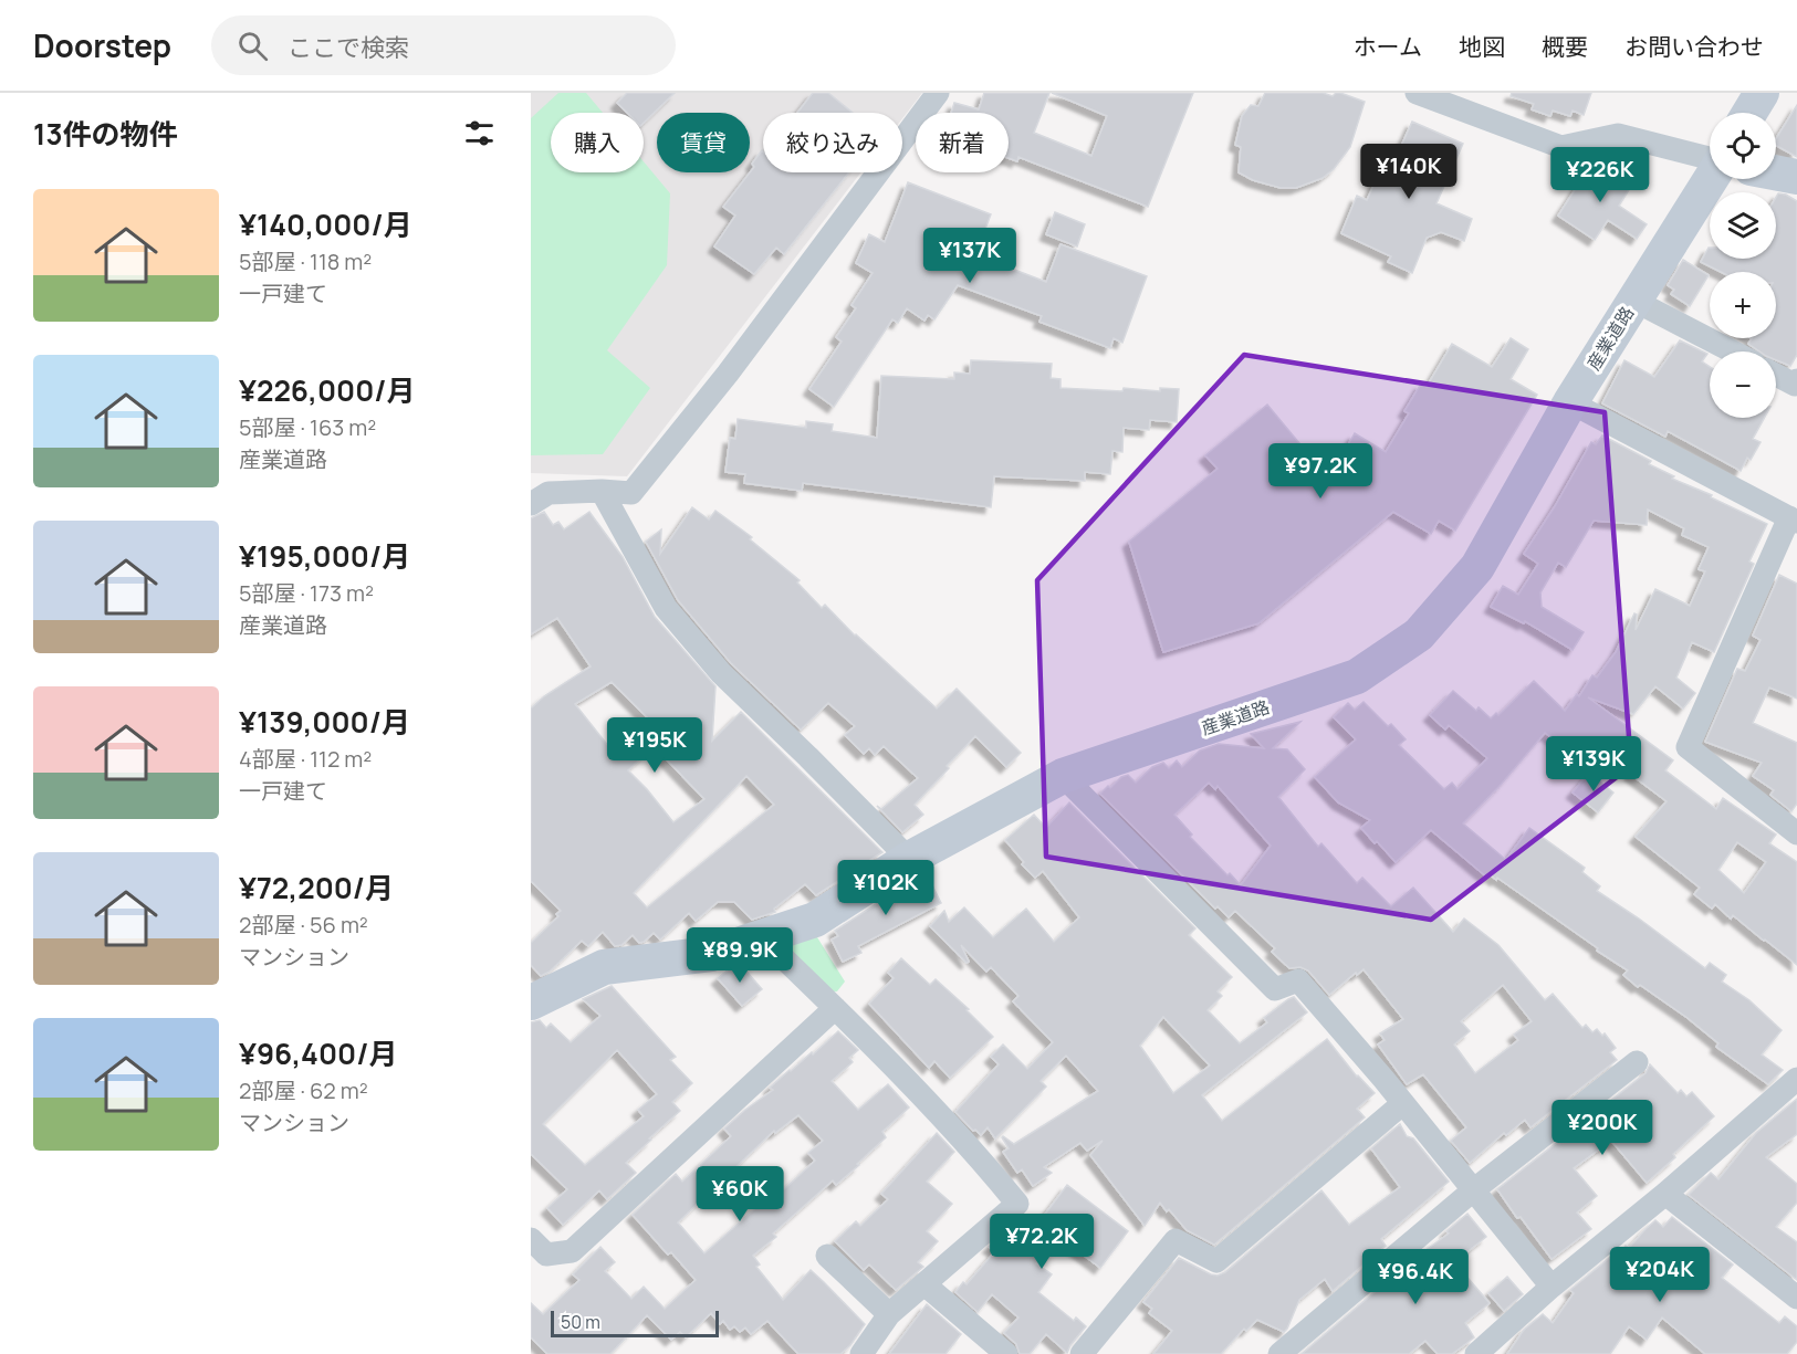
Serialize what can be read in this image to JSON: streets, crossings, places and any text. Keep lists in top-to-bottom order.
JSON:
{
  "streets": {
    "street": ["産業道路"]
  },
  "scale_bar": "50 m",
  "page": {
    "header": "Doorstep",
    "search": "ここで検索",
    "nav": [
      "ホーム",
      "地図",
      "概要",
      "お問い合わせ"
    ],
    "heading": "13件の物件",
    "map_buttons": ["+", "−"],
    "chip": [
      "購入",
      "賃貸",
      "絞り込み",
      "新着"
    ],
    "price": [
      "¥140K",
      "¥226K",
      "¥137K",
      "¥97.2K",
      "¥195K",
      "¥139K",
      "¥102K",
      "¥89.9K",
      "¥200K",
      "¥60K",
      "¥72.2K",
      "¥204K",
      "¥96.4K"
    ],
    "list": [
      {
        "name": "¥140,000/月",
        "note": "5部屋 · 118 m² · 一戸建て"
      },
      {
        "name": "¥226,000/月",
        "note": "5部屋 · 163 m² · 産業道路"
      },
      {
        "name": "¥195,000/月",
        "note": "5部屋 · 173 m² · 産業道路"
      },
      {
        "name": "¥139,000/月",
        "note": "4部屋 · 112 m² · 一戸建て"
      },
      {
        "name": "¥72,200/月",
        "note": "2部屋 · 56 m² · マンション"
      },
      {
        "name": "¥96,400/月",
        "note": "2部屋 · 62 m² · マンション"
      }
    ],
    "scale": "50 m"
  }
}
